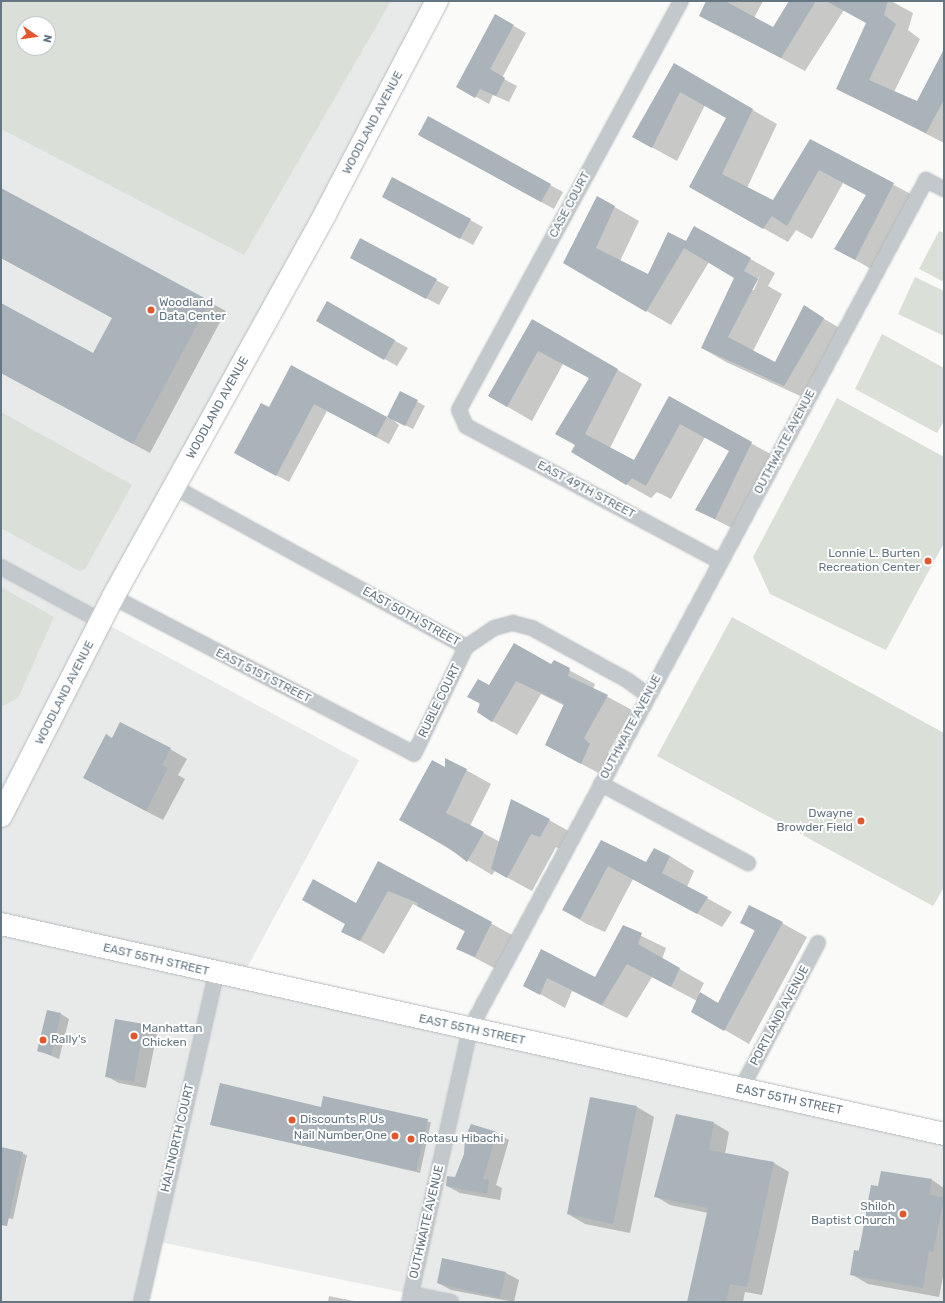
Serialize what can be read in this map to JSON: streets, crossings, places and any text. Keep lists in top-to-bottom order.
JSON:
{
  "streets": {
    "main road": ["WOODLAND AVENUE", "EAST 55TH STREET"],
    "street": [
      "CASE COURT",
      "OUTHWAITE AVENUE",
      "EAST 49TH STREET",
      "EAST 50TH STREET",
      "EAST 51ST STREET",
      "RUBLE COURT",
      "PORTLAND AVENUE",
      "HALTNORTH COURT"
    ]
  },
  "crossings": [
    ["WOODLAND AVENUE", "EAST 50TH STREET"],
    ["WOODLAND AVENUE", "EAST 51ST STREET"],
    ["CASE COURT", "EAST 49TH STREET"],
    ["OUTHWAITE AVENUE", "EAST 49TH STREET"],
    ["OUTHWAITE AVENUE", "EAST 50TH STREET"],
    ["OUTHWAITE AVENUE", "EAST 55TH STREET"],
    ["EAST 50TH STREET", "RUBLE COURT"],
    ["EAST 51ST STREET", "RUBLE COURT"],
    ["EAST 55TH STREET", "PORTLAND AVENUE"],
    ["EAST 55TH STREET", "HALTNORTH COURT"]
  ],
  "places": [
    "Woodland Data Center",
    "Lonnie L. Burten Recreation Center",
    "Dwayne Browder Field",
    "Manhattan Chicken",
    "Rally's",
    "Discounts R Us",
    "Nail Number One",
    "Rotasu Hibachi",
    "Shiloh Baptist Church"
  ],
  "north": "right"
}
